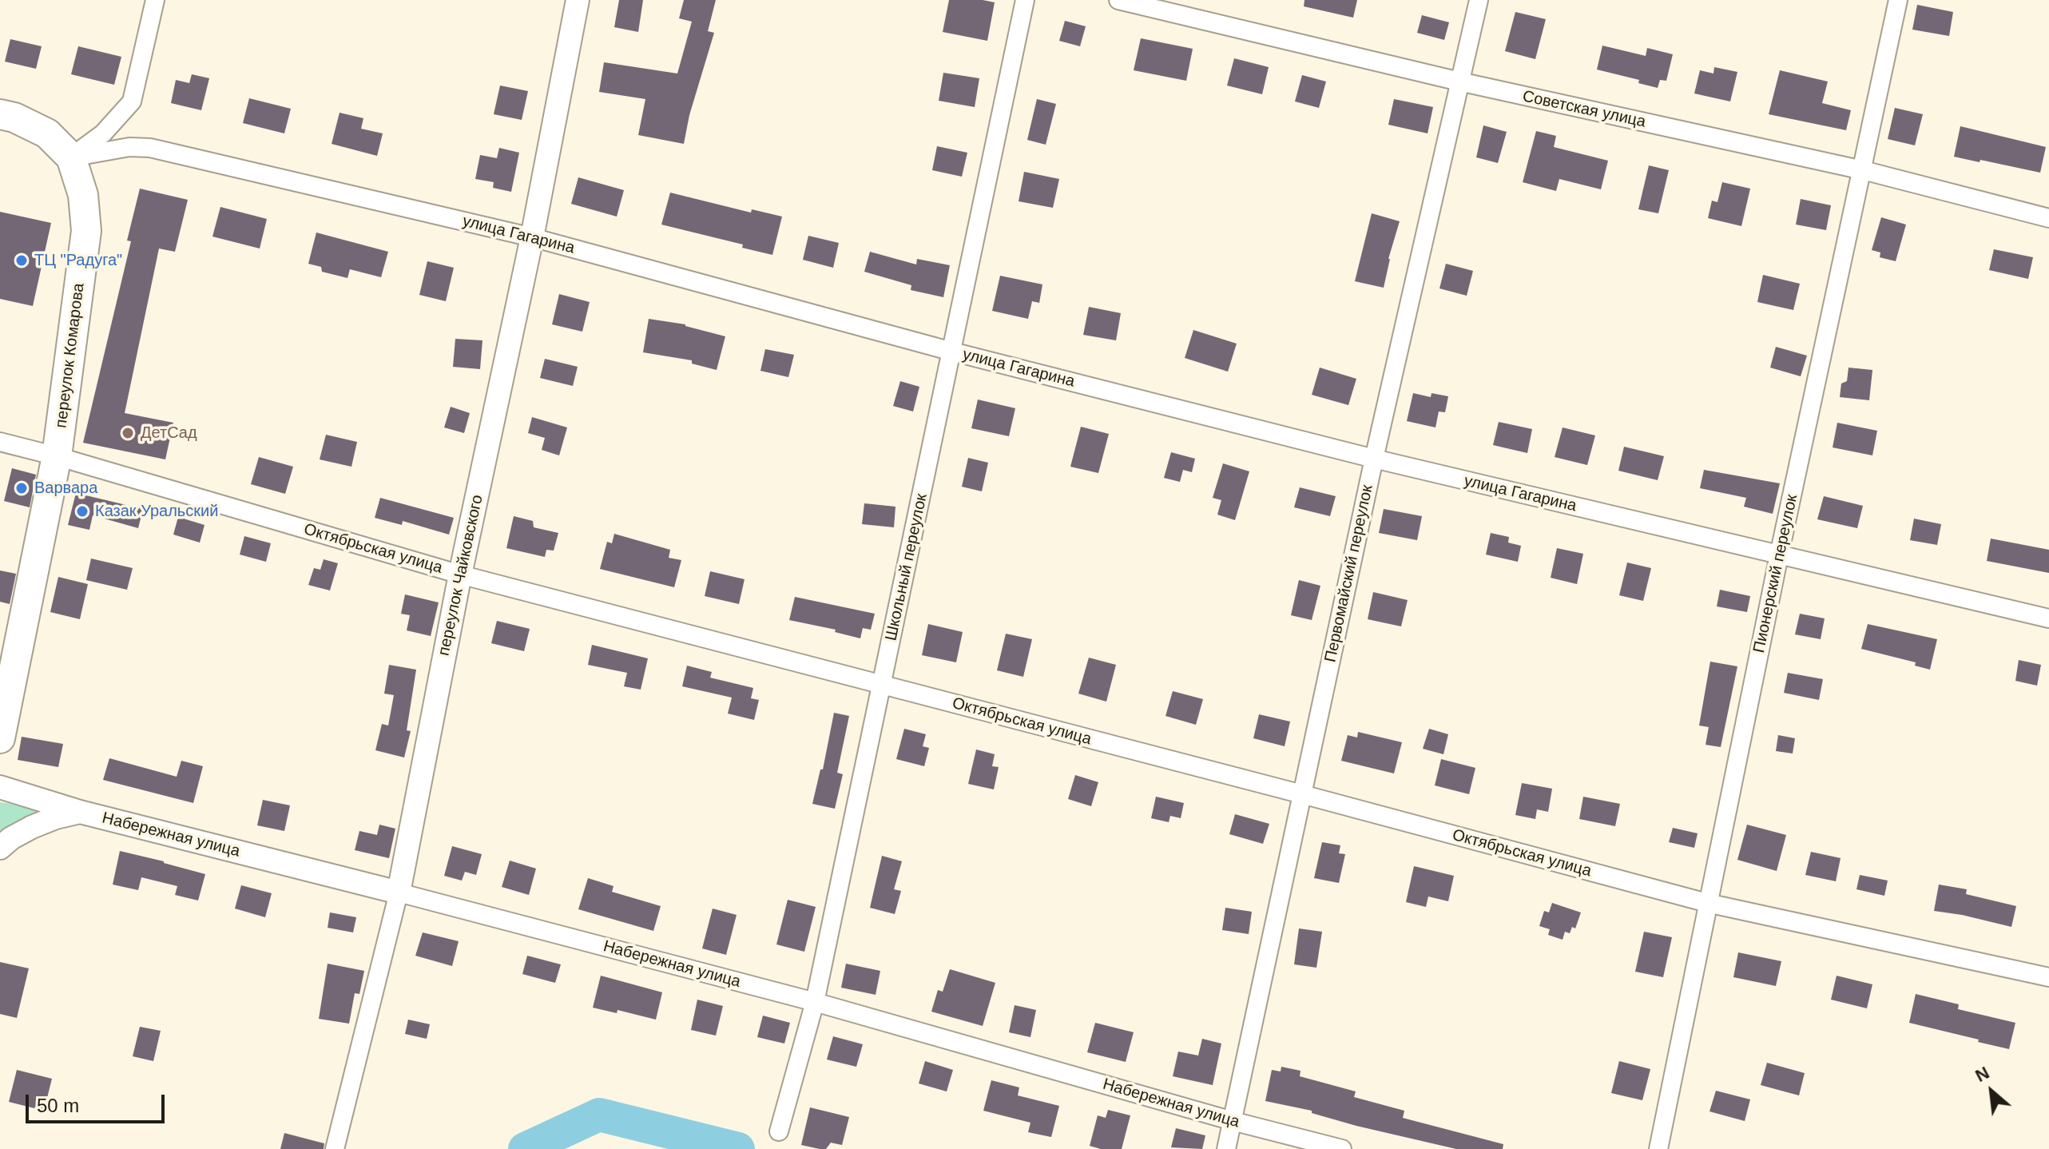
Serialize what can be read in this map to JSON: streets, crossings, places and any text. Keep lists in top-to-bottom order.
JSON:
{
  "streets": {
    "main road": ["переулок Комарова"],
    "street": [
      "Советская улица",
      "улица Гагарина",
      "Октябрьская улица",
      "Школьный переулок",
      "Первомайский переулок",
      "Пионерский переулок",
      "переулок Чайковского",
      "Набережная улица"
    ]
  },
  "crossings": [
    ["Советская улица", "Первомайский переулок"],
    ["Советская улица", "Пионерский переулок"],
    ["улица Гагарина", "переулок Комарова"],
    ["улица Гагарина", "Школьный переулок"],
    ["улица Гагарина", "Первомайский переулок"],
    ["улица Гагарина", "Пионерский переулок"],
    ["улица Гагарина", "переулок Чайковского"],
    ["переулок Комарова", "Октябрьская улица"],
    ["Октябрьская улица", "Школьный переулок"],
    ["Октябрьская улица", "Первомайский переулок"],
    ["Октябрьская улица", "Пионерский переулок"],
    ["Октябрьская улица", "переулок Чайковского"],
    ["Школьный переулок", "Набережная улица"],
    ["Первомайский переулок", "Набережная улица"],
    ["переулок Чайковского", "Набережная улица"]
  ],
  "places": [
    "ТЦ \"Радуга\"",
    "ДетСад",
    "Варвара",
    "Казак Уральский"
  ],
  "scale_bar": "50 m",
  "north": "top left"
}
